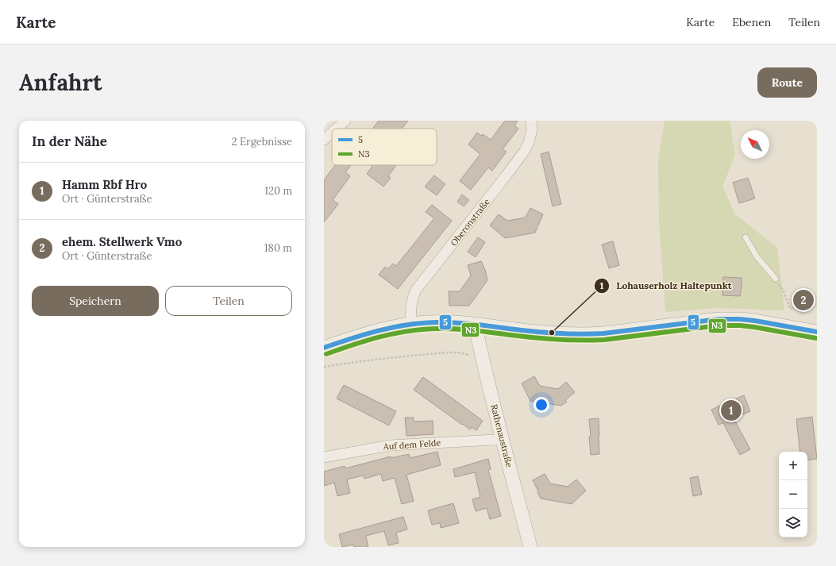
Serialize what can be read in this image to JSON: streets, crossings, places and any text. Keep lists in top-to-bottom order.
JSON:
{
  "streets": {
    "street": ["Oberonstraße", "Rathenaustraße", "Auf dem Felde"]
  },
  "crossings": [
    ["Rathenaustraße", "Auf dem Felde"]
  ],
  "places": ["Lohauserholz Haltepunkt"],
  "lines": ["transit line 5", "transit line N3"],
  "legend": ["5", "N3"],
  "north": "top left",
  "page": {
    "header": "Karte",
    "nav": ["Karte", "Ebenen", "Teilen"],
    "buttons": [
      "Route",
      ["Speichern", "Teilen"]
    ],
    "title": "Anfahrt",
    "heading": ["In der Nähe", "2 Ergebnisse"],
    "list": [
      {
        "mark": "1",
        "name": "Hamm Rbf Hro",
        "note": "Ort · Günterstraße",
        "value": "120 m"
      },
      {
        "mark": "2",
        "name": "ehem. Stellwerk Vmo",
        "note": "Ort · Günterstraße",
        "value": "180 m"
      }
    ],
    "pins": ["2", "1"],
    "map_buttons": ["+", "−"]
  }
}
